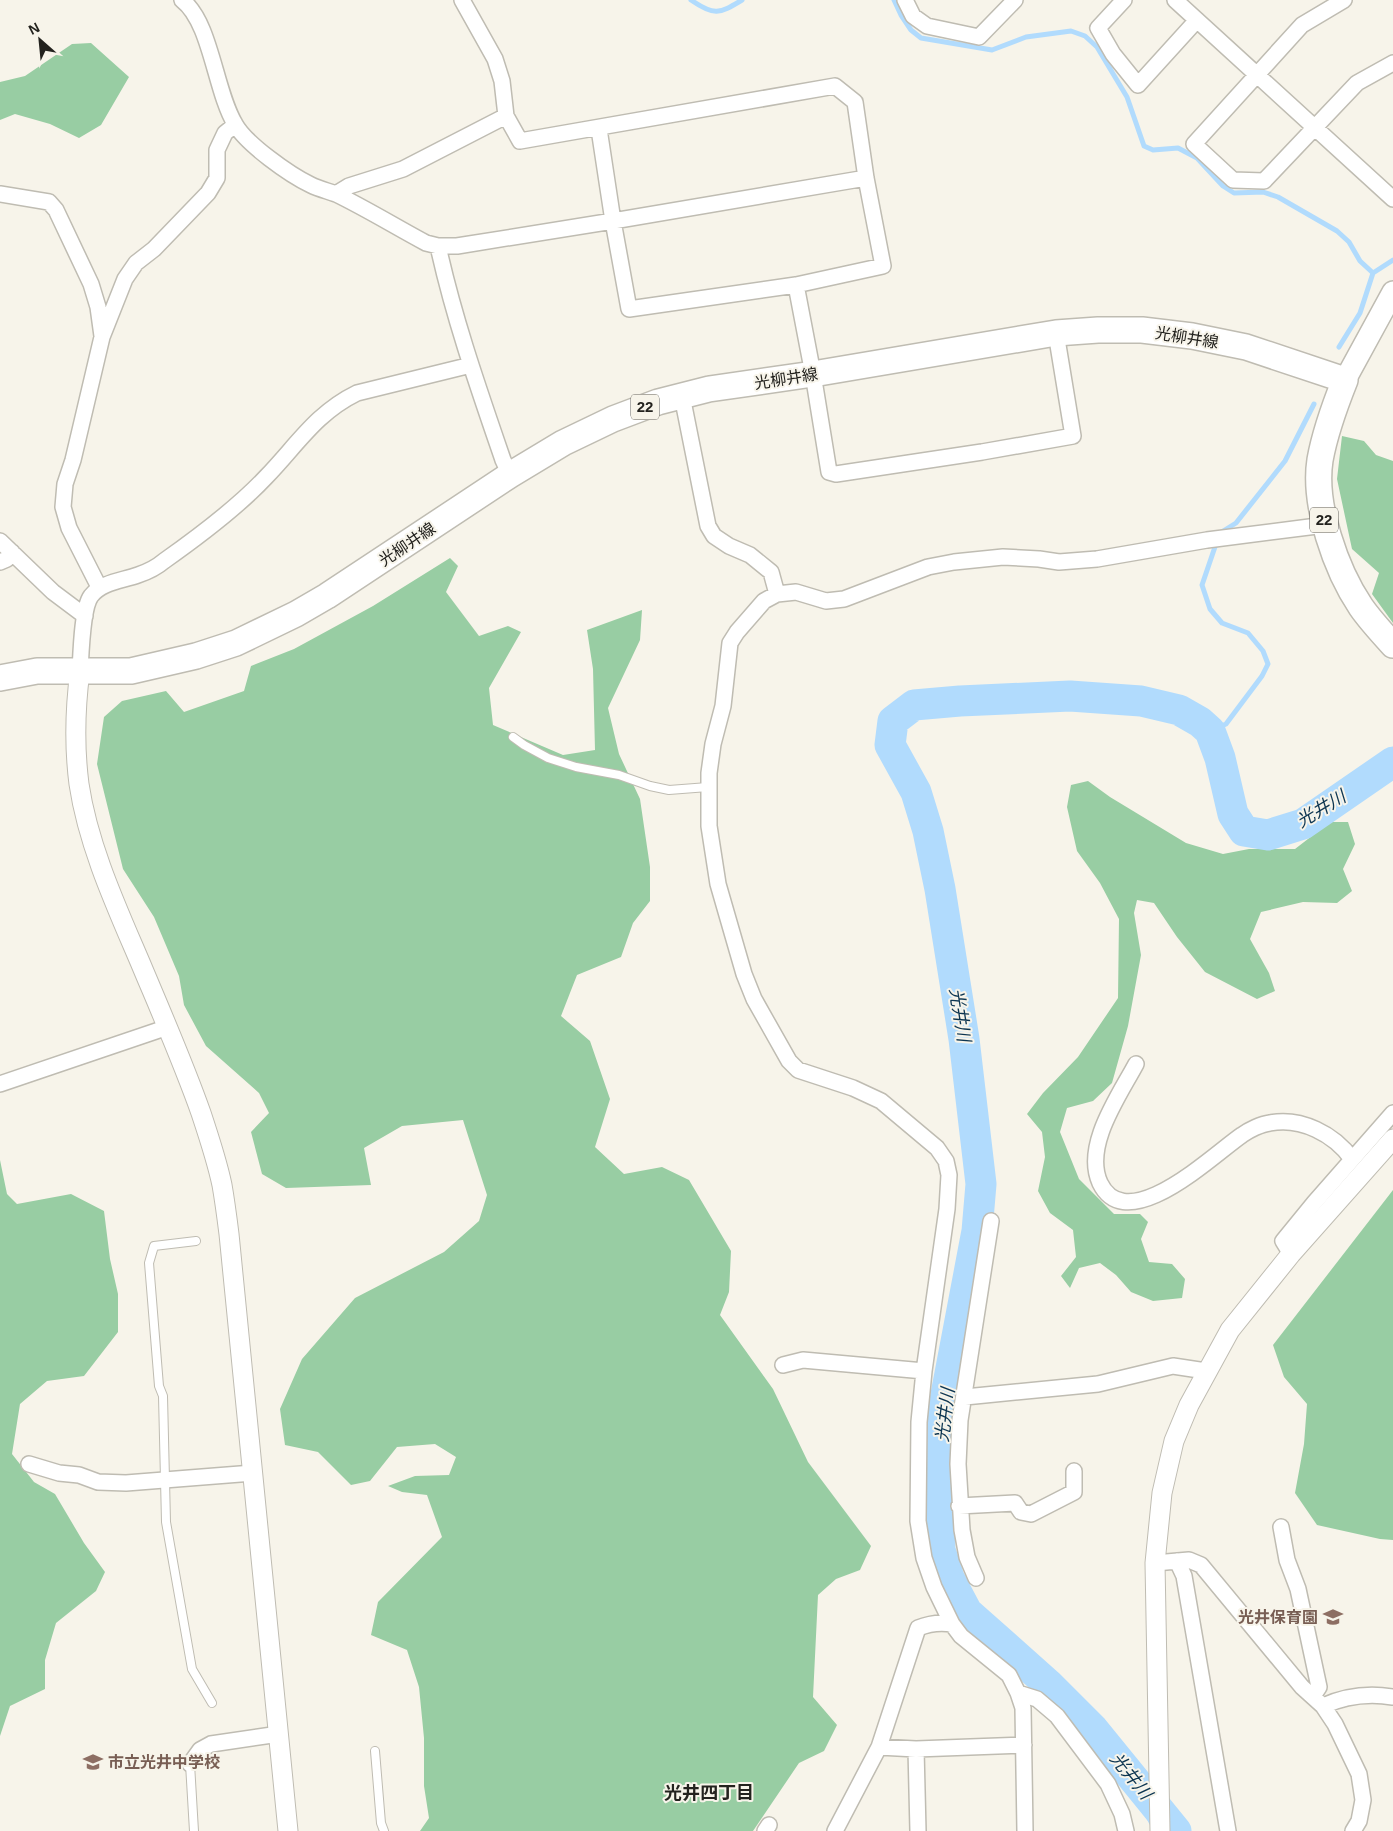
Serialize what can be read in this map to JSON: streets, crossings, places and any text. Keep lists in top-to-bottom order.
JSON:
{
  "streets": {
    "main road": ["光柳井線", "22"]
  },
  "crossings": [
    ["光柳井線", "22"]
  ],
  "districts": ["光井四丁目"],
  "water": ["光井川"],
  "places": {
    "school or university": ["光井保育園", "市立光井中学校"]
  },
  "north": "top left"
}
